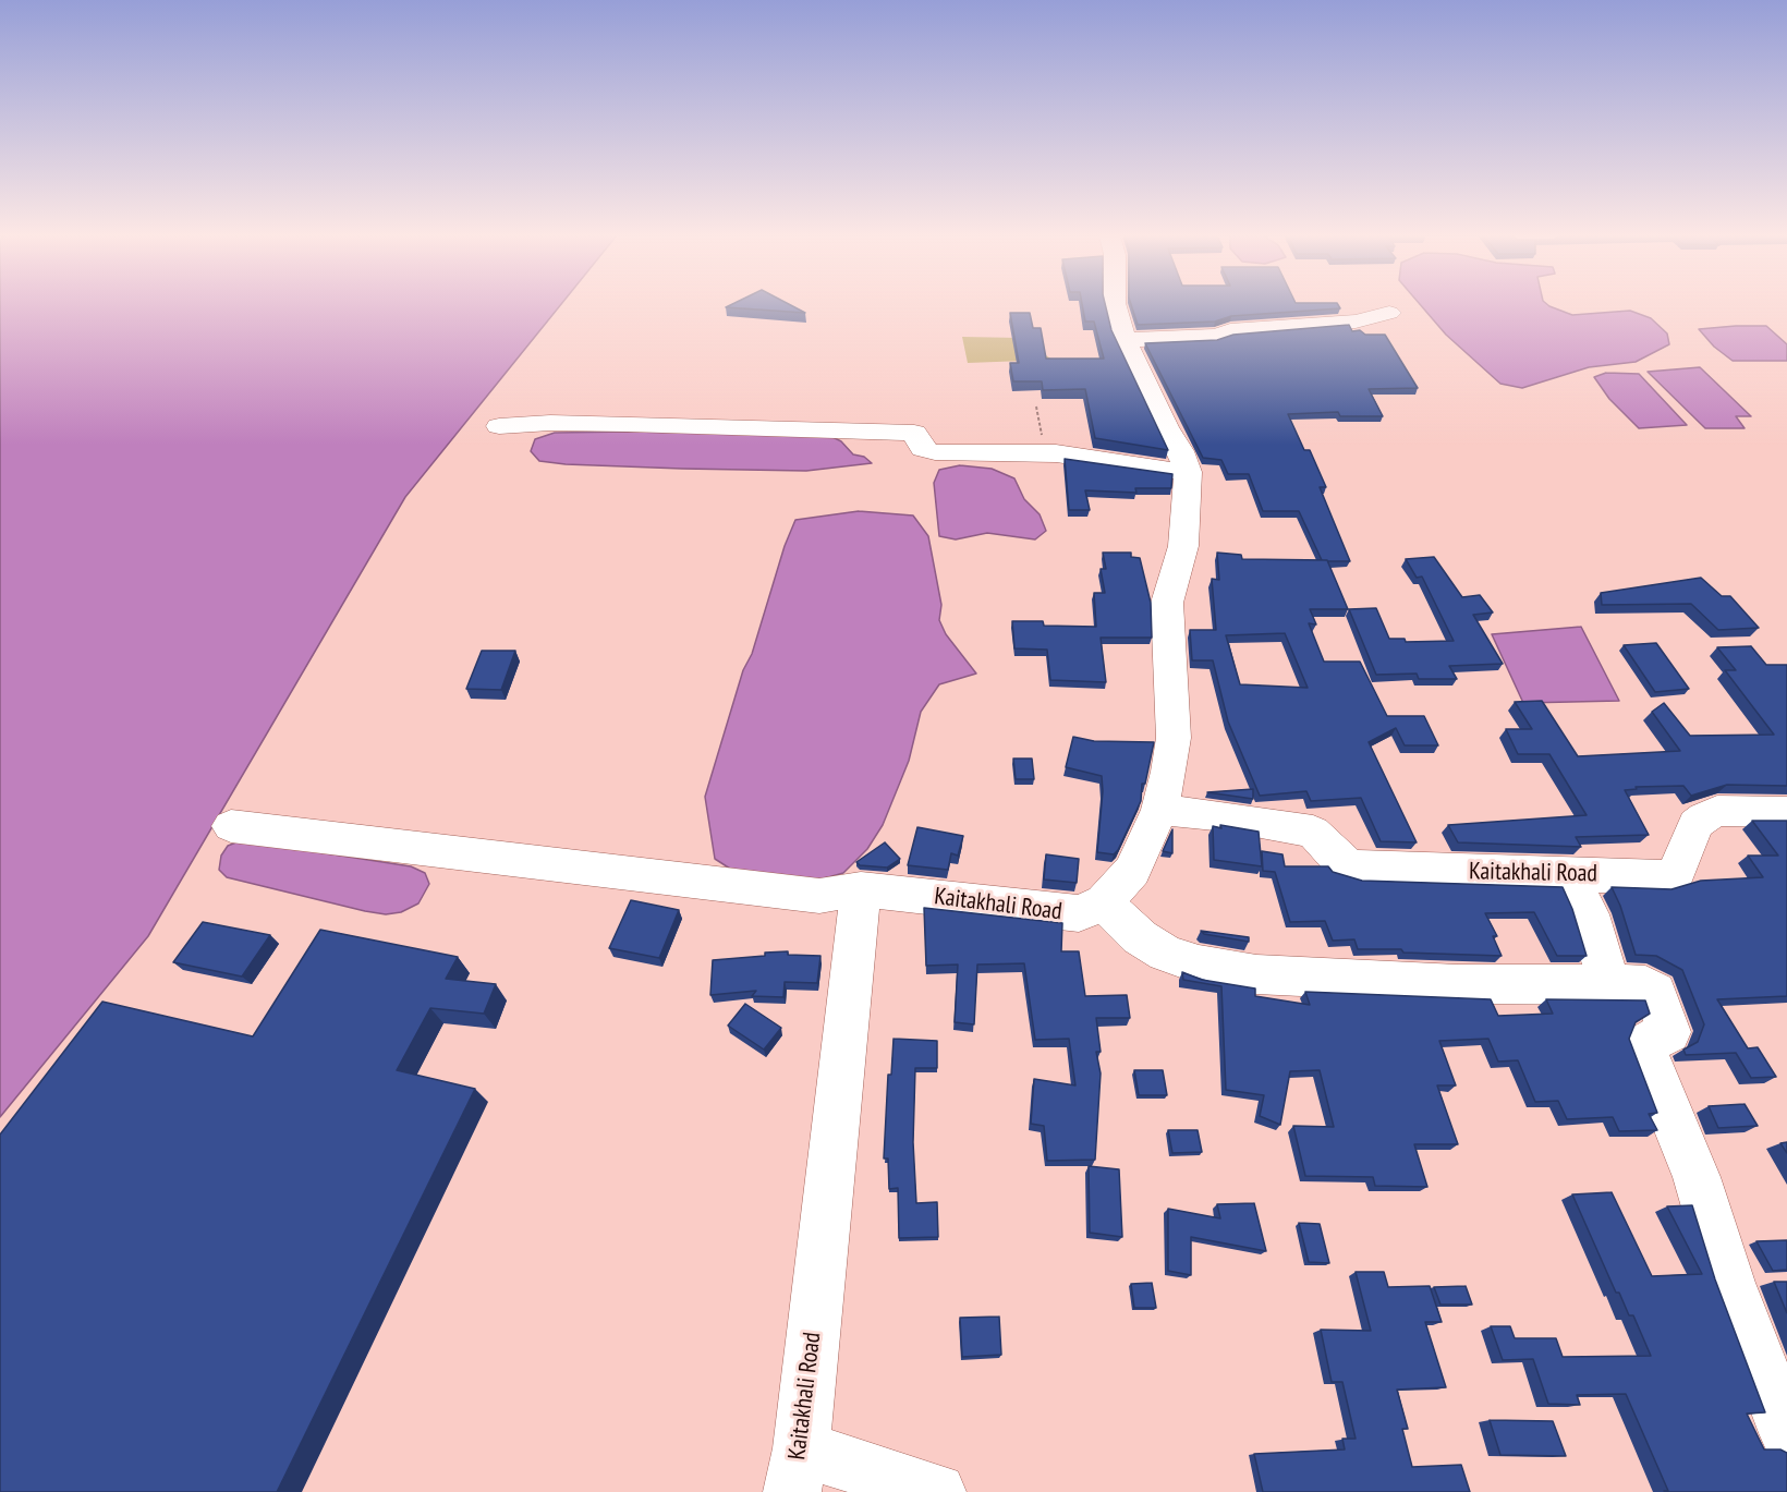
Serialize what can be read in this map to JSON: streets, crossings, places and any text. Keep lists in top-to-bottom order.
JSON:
{
  "streets": {
    "street": ["Kaitakhali Road"]
  }
}
